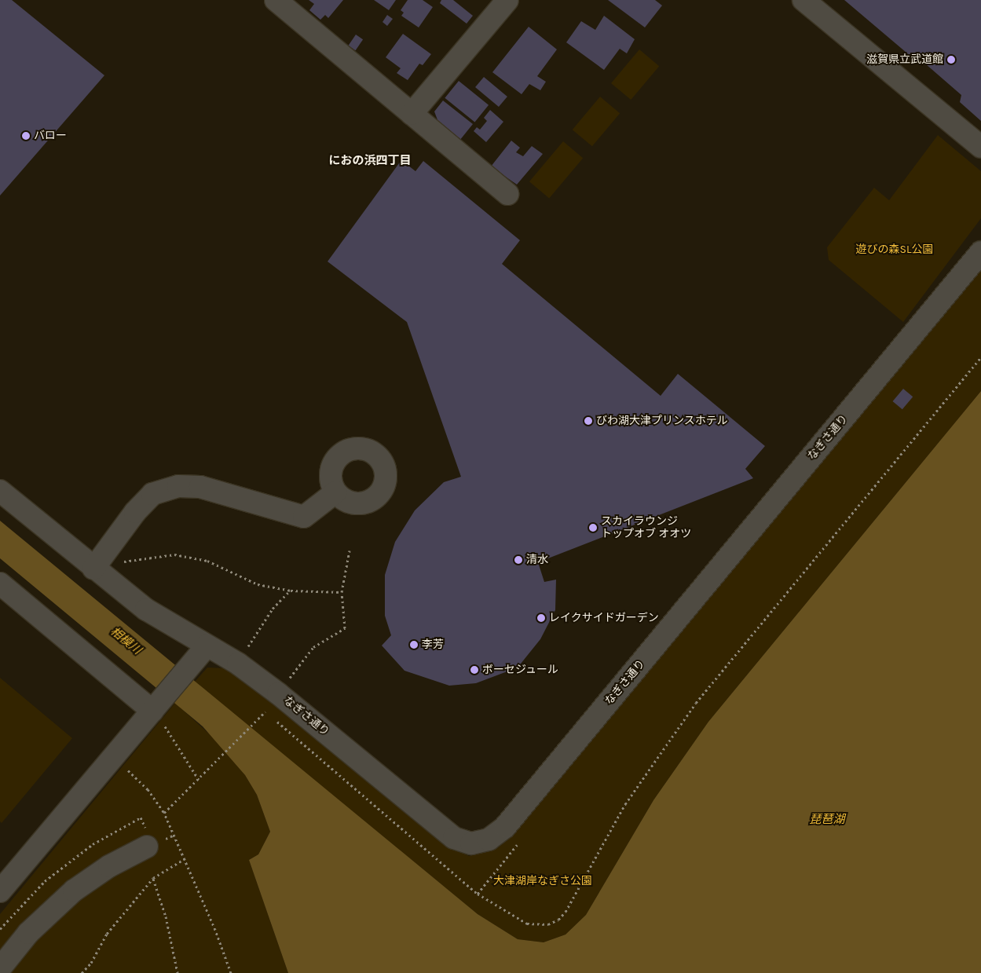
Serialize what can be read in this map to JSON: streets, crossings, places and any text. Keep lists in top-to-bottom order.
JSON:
{
  "streets": {
    "street": ["なぎさ通り"]
  },
  "districts": ["におの浜四丁目"],
  "water": ["相模川", "琵琶湖"],
  "parks": ["遊びの森SL公園", "大津湖岸なぎさ公園"],
  "places": [
    "滋賀県立武道館",
    "バロー",
    "びわ湖大津プリンスホテル",
    "スカイラウンジ トップオブ オオツ",
    "清水",
    "レイクサイドガーデン",
    "李芳",
    "ボーセジュール"
  ]
}
